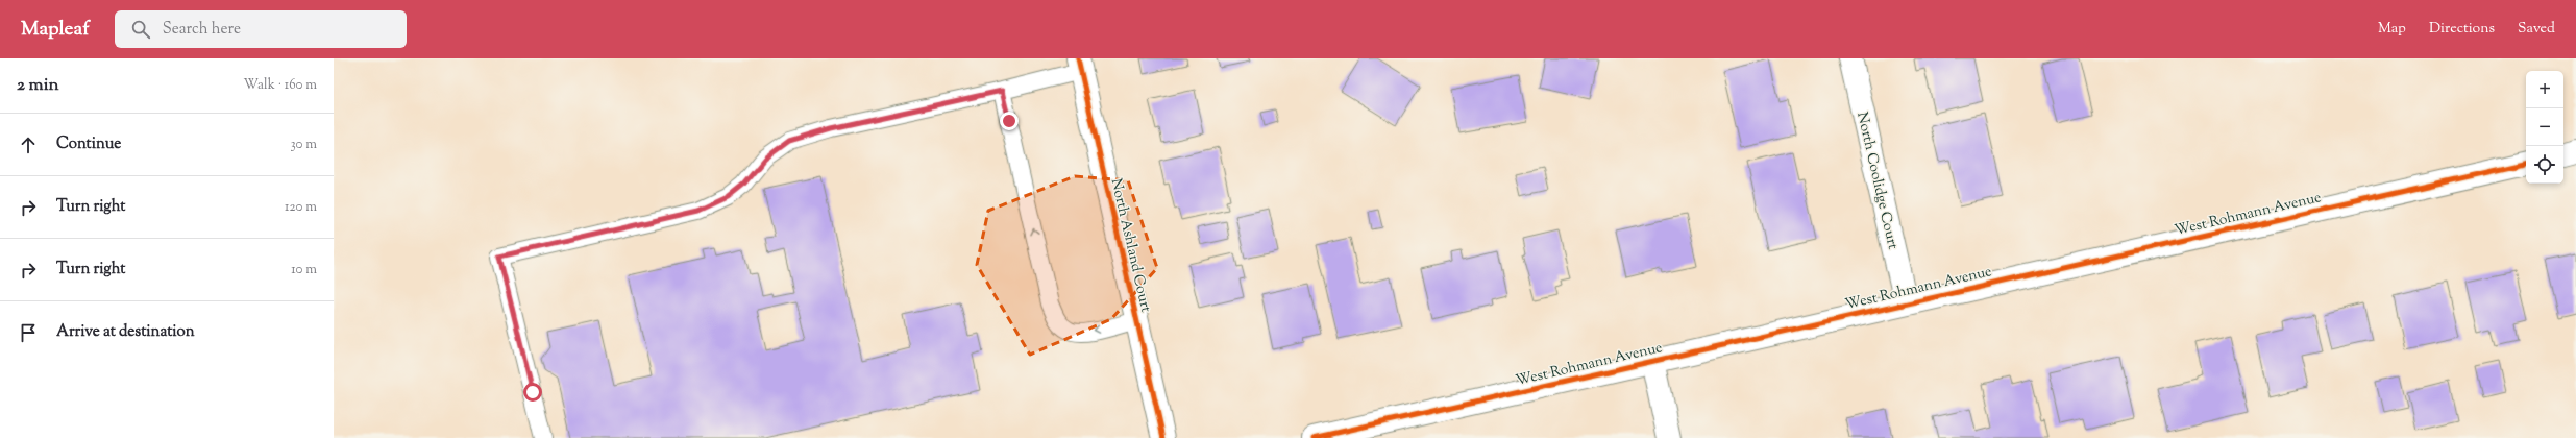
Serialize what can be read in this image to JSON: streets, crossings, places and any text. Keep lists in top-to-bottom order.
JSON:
{
  "streets": {
    "street": ["North Coolidge Court", "West Rohmann Avenue", "North Ashland Court"]
  },
  "crossings": [
    ["North Coolidge Court", "West Rohmann Avenue"]
  ],
  "page": {
    "header": "Mapleaf",
    "search": "Search here",
    "nav": ["Map", "Directions", "Saved"],
    "heading": ["2 min", "Walk · 160 m"],
    "map_buttons": ["+", "−"],
    "list": [
      ["Continue", "30 m"],
      ["Turn right", "120 m"],
      ["Turn right", "10 m"],
      "Arrive at destination"
    ]
  }
}
